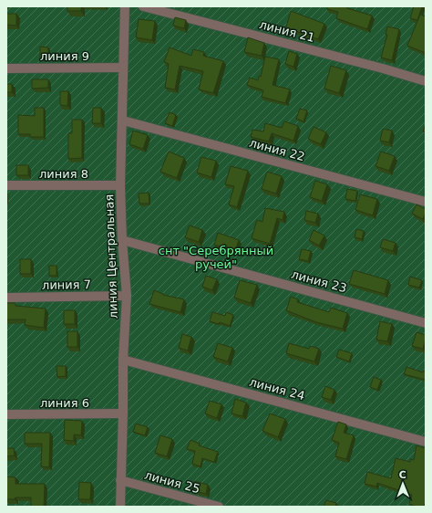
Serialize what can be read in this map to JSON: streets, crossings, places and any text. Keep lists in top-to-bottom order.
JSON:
{
  "streets": {
    "street": [
      "линия 21",
      "линия 9",
      "линия 22",
      "линия 8",
      "линия Центральная",
      "линия 23",
      "линия 7",
      "линия 24",
      "линия 6",
      "линия 25"
    ]
  },
  "crossings": [
    ["линия 9", "линия Центральная"],
    ["линия 22", "линия Центральная"],
    ["линия 8", "линия Центральная"],
    ["линия Центральная", "линия 23"],
    ["линия Центральная", "линия 7"],
    ["линия Центральная", "линия 24"],
    ["линия Центральная", "линия 6"],
    ["линия Центральная", "линия 25"]
  ],
  "parks": ["снт \"Серебрянный ручей\""],
  "north": "top"
}
